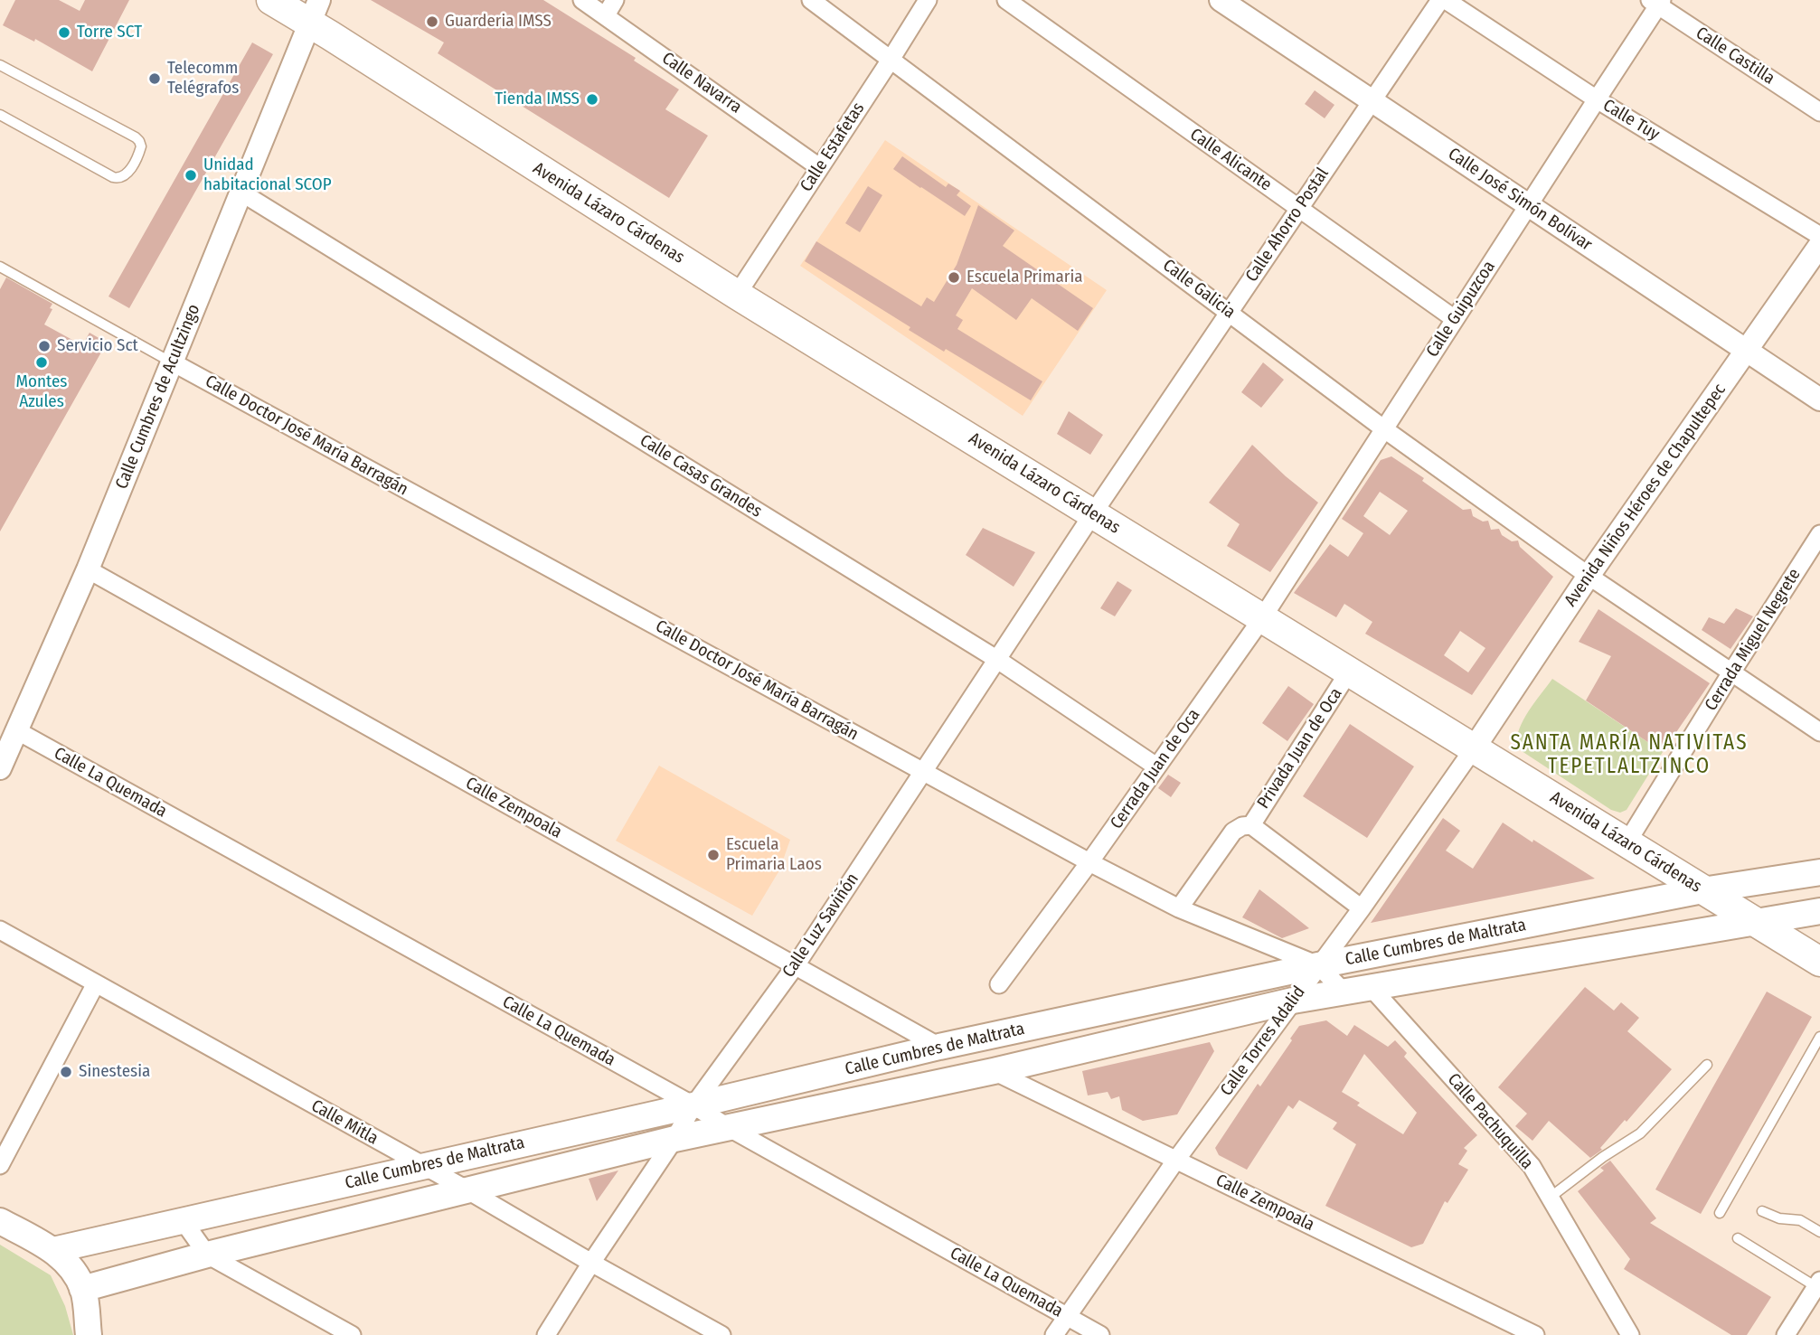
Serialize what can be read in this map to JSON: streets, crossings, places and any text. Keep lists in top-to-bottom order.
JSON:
{
  "streets": {
    "main road": ["Avenida Lázaro Cárdenas", "Calle Cumbres de Maltrata"],
    "street": [
      "Calle Castilla",
      "Calle Navarra",
      "Calle Tuy",
      "Calle Estafetas",
      "Calle Alicante",
      "Calle José Simón Bolívar",
      "Calle Ahorro Postal",
      "Calle Galicia",
      "Calle Guipuzcoa",
      "Calle Cumbres de Acultzingo",
      "Calle Doctor José María Barragán",
      "Calle Casas Grandes",
      "Avenida Niños Héroes de Chapultepec",
      "Cerrada Miguel Negrete",
      "Privada Juan de Oca",
      "Cerrada Juan de Oca",
      "Calle La Quemada",
      "Calle Zempoala",
      "Calle Luz Saviñón",
      "Calle Torres Adalid",
      "Calle Pachuquilla",
      "Calle Mitla"
    ]
  },
  "crossings": [
    ["Calle Castilla", "Calle Guipuzcoa"],
    ["Calle Navarra", "Calle Estafetas"],
    ["Calle Tuy", "Calle Guipuzcoa"],
    ["Calle Estafetas", "Avenida Lázaro Cárdenas"],
    ["Calle Estafetas", "Calle Galicia"],
    ["Calle Alicante", "Calle Ahorro Postal"],
    ["Calle Alicante", "Calle Guipuzcoa"],
    ["Calle José Simón Bolívar", "Calle Ahorro Postal"],
    ["Calle José Simón Bolívar", "Calle Guipuzcoa"],
    ["Calle José Simón Bolívar", "Avenida Niños Héroes de Chapultepec"],
    ["Avenida Lázaro Cárdenas", "Calle Ahorro Postal"],
    ["Avenida Lázaro Cárdenas", "Calle Guipuzcoa"],
    ["Avenida Lázaro Cárdenas", "Calle Cumbres de Acultzingo"],
    ["Avenida Lázaro Cárdenas", "Avenida Niños Héroes de Chapultepec"],
    ["Avenida Lázaro Cárdenas", "Cerrada Miguel Negrete"],
    ["Avenida Lázaro Cárdenas", "Privada Juan de Oca"],
    ["Avenida Lázaro Cárdenas", "Cerrada Juan de Oca"],
    ["Avenida Lázaro Cárdenas", "Calle Luz Saviñón"],
    ["Avenida Lázaro Cárdenas", "Calle Cumbres de Maltrata"],
    ["Avenida Lázaro Cárdenas", "Calle Torres Adalid"],
    ["Calle Ahorro Postal", "Calle Galicia"],
    ["Calle Ahorro Postal", "Calle Luz Saviñón"],
    ["Calle Galicia", "Calle Guipuzcoa"],
    ["Calle Galicia", "Avenida Niños Héroes de Chapultepec"],
    ["Calle Galicia", "Cerrada Miguel Negrete"],
    ["Calle Guipuzcoa", "Cerrada Juan de Oca"],
    ["Calle Cumbres de Acultzingo", "Calle Doctor José María Barragán"],
    ["Calle Cumbres de Acultzingo", "Calle Casas Grandes"],
    ["Calle Cumbres de Acultzingo", "Calle La Quemada"],
    ["Calle Cumbres de Acultzingo", "Calle Zempoala"],
    ["Calle Doctor José María Barragán", "Privada Juan de Oca"],
    ["Calle Doctor José María Barragán", "Cerrada Juan de Oca"],
    ["Calle Doctor José María Barragán", "Calle Luz Saviñón"],
    ["Calle Doctor José María Barragán", "Calle Cumbres de Maltrata"],
    ["Calle Doctor José María Barragán", "Calle Torres Adalid"],
    ["Calle Casas Grandes", "Cerrada Juan de Oca"],
    ["Calle Casas Grandes", "Calle Luz Saviñón"],
    ["Avenida Niños Héroes de Chapultepec", "Calle Torres Adalid"],
    ["Calle La Quemada", "Calle Luz Saviñón"],
    ["Calle La Quemada", "Calle Cumbres de Maltrata"],
    ["Calle La Quemada", "Calle Torres Adalid"],
    ["Calle Zempoala", "Calle Luz Saviñón"],
    ["Calle Zempoala", "Calle Cumbres de Maltrata"],
    ["Calle Zempoala", "Calle Torres Adalid"],
    ["Calle Luz Saviñón", "Calle Cumbres de Maltrata"],
    ["Calle Luz Saviñón", "Calle Mitla"],
    ["Calle Cumbres de Maltrata", "Calle Torres Adalid"],
    ["Calle Cumbres de Maltrata", "Calle Pachuquilla"],
    ["Calle Cumbres de Maltrata", "Calle Mitla"]
  ],
  "districts": ["SANTA MARÍA NATIVITAS TEPETLALTZINCO"],
  "places": [
    "Guarderia IMSS",
    "Torre SCT",
    "Telecomm Telégrafos",
    "Tienda IMSS",
    "Unidad habitacional SCOP",
    "Escuela Primaria",
    "Servicio Sct",
    "Montes Azules",
    "Escuela Primaria Laos",
    "Sinestesia"
  ]
}
